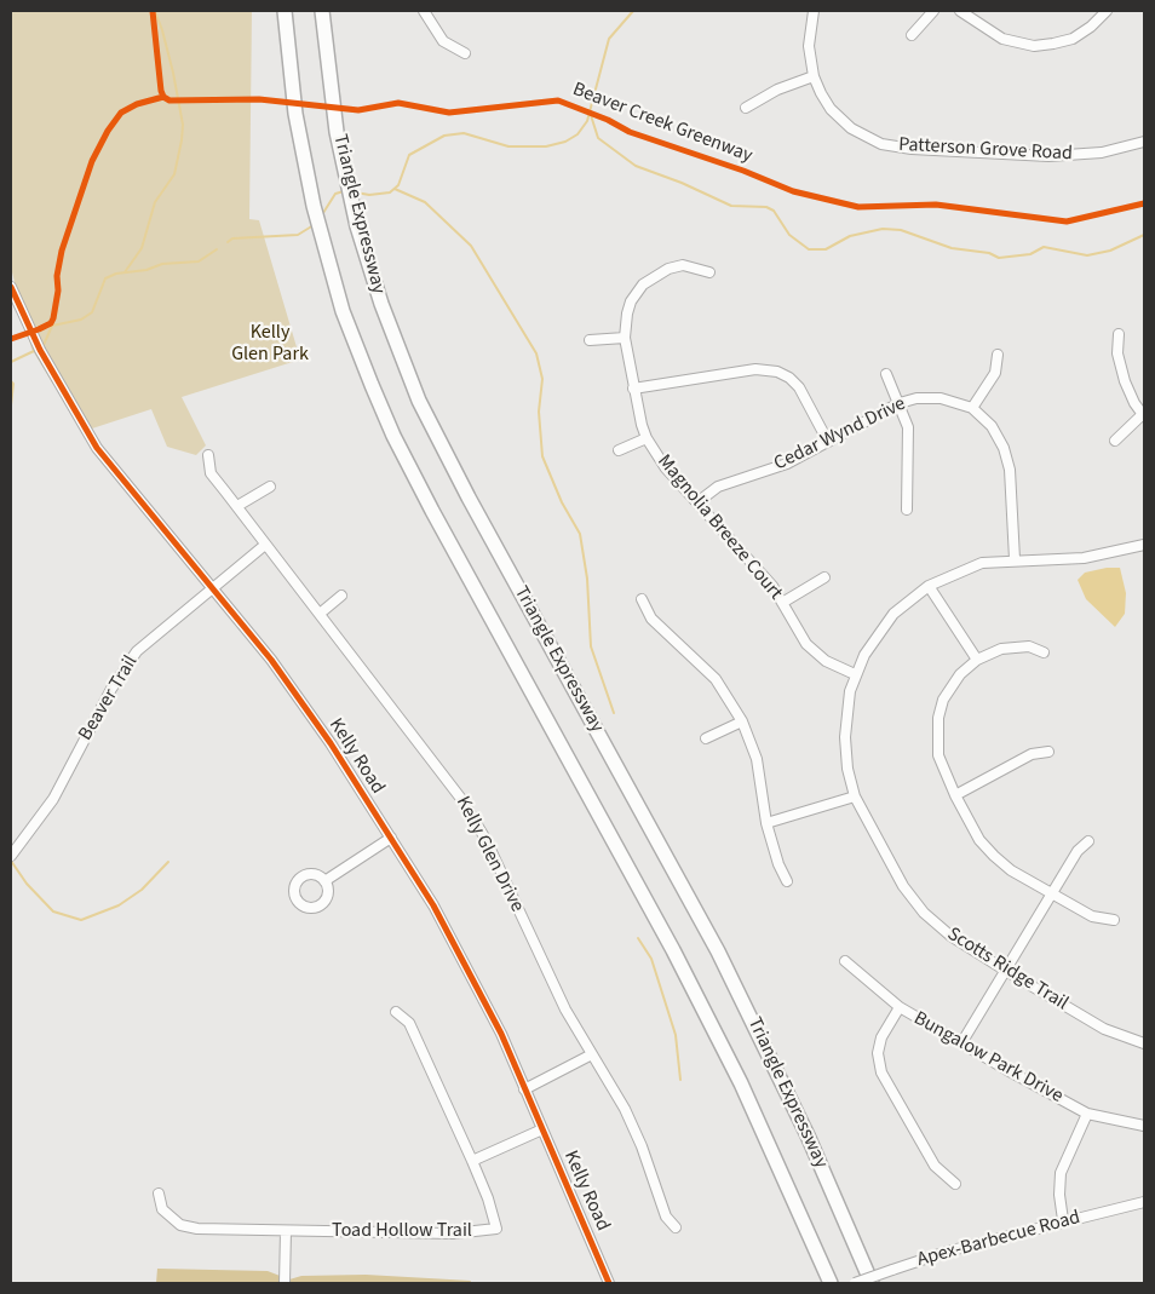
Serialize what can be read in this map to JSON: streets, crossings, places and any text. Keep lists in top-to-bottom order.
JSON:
{
  "streets": {
    "highway": ["Triangle Expressway"],
    "street": [
      "Patterson Grove Road",
      "Cedar Wynd Drive",
      "Magnolia Breeze Court",
      "Beaver Trail",
      "Kelly Road",
      "Kelly Glen Drive",
      "Scotts Ridge Trail",
      "Bungalow Park Drive",
      "Toad Hollow Trail",
      "Apex-Barbecue Road"
    ],
    "cycle path": ["Beaver Creek Greenway"]
  },
  "crossings": [
    ["Cedar Wynd Drive", "Magnolia Breeze Court"],
    ["Cedar Wynd Drive", "Scotts Ridge Trail"],
    ["Magnolia Breeze Court", "Scotts Ridge Trail"],
    ["Beaver Trail", "Kelly Road"],
    ["Beaver Trail", "Kelly Glen Drive"]
  ],
  "parks": ["Kelly Glen Park"]
}
